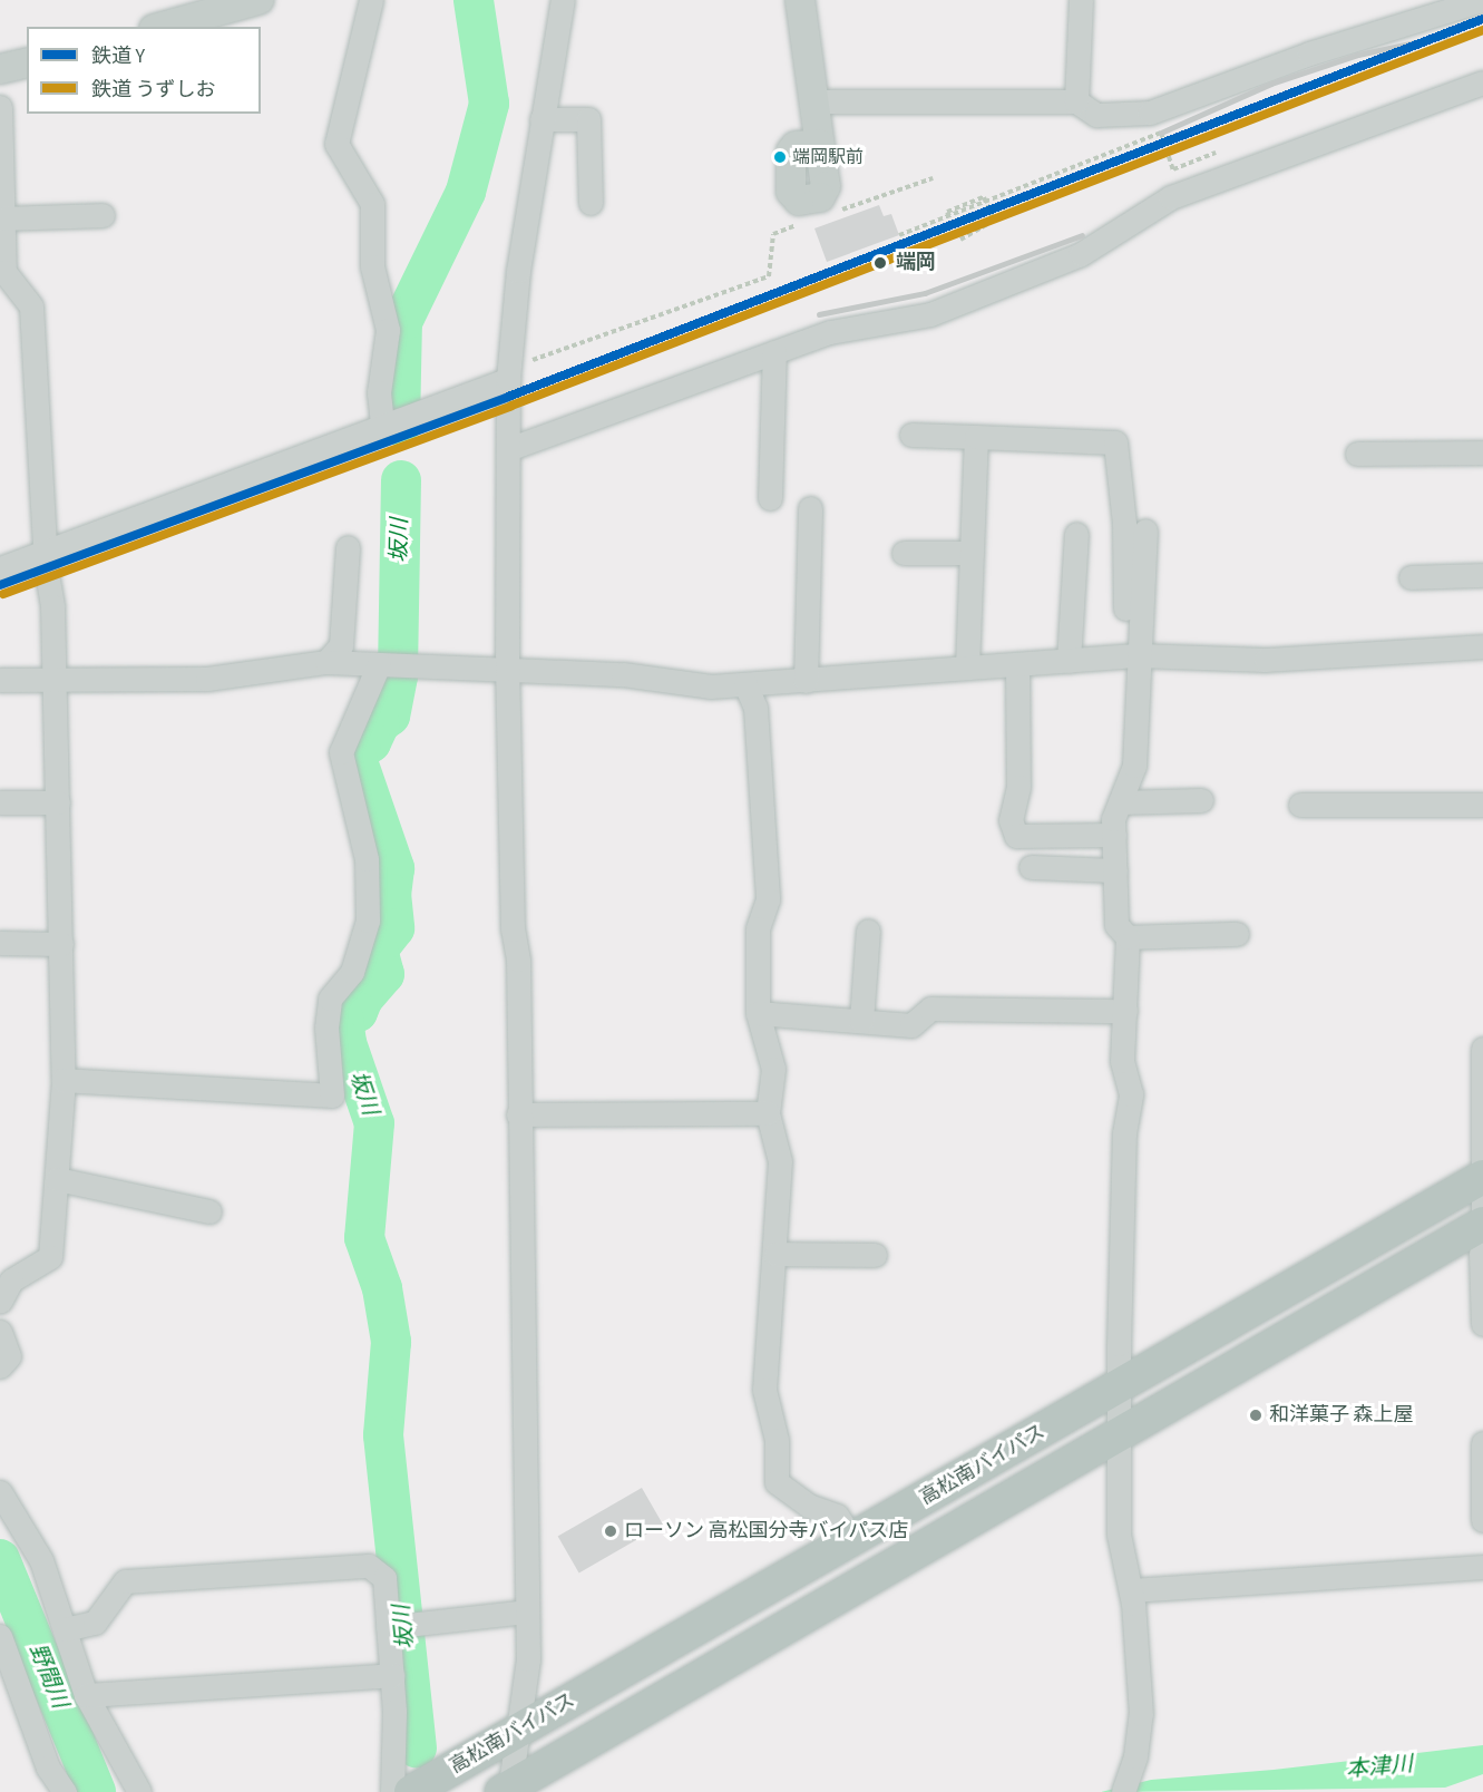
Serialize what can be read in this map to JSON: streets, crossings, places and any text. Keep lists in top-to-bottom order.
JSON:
{
  "streets": {
    "highway": ["高松南バイパス"]
  },
  "water": ["坂川", "野間川", "本津川"],
  "places": [
    "端岡駅前",
    "端岡",
    "和洋菓子 森上屋",
    "ローソン 高松国分寺バイパス店"
  ],
  "lines": ["rail line Y", "rail line うずしお"],
  "legend": ["鉄道 Y", "鉄道 うずしお"]
}
